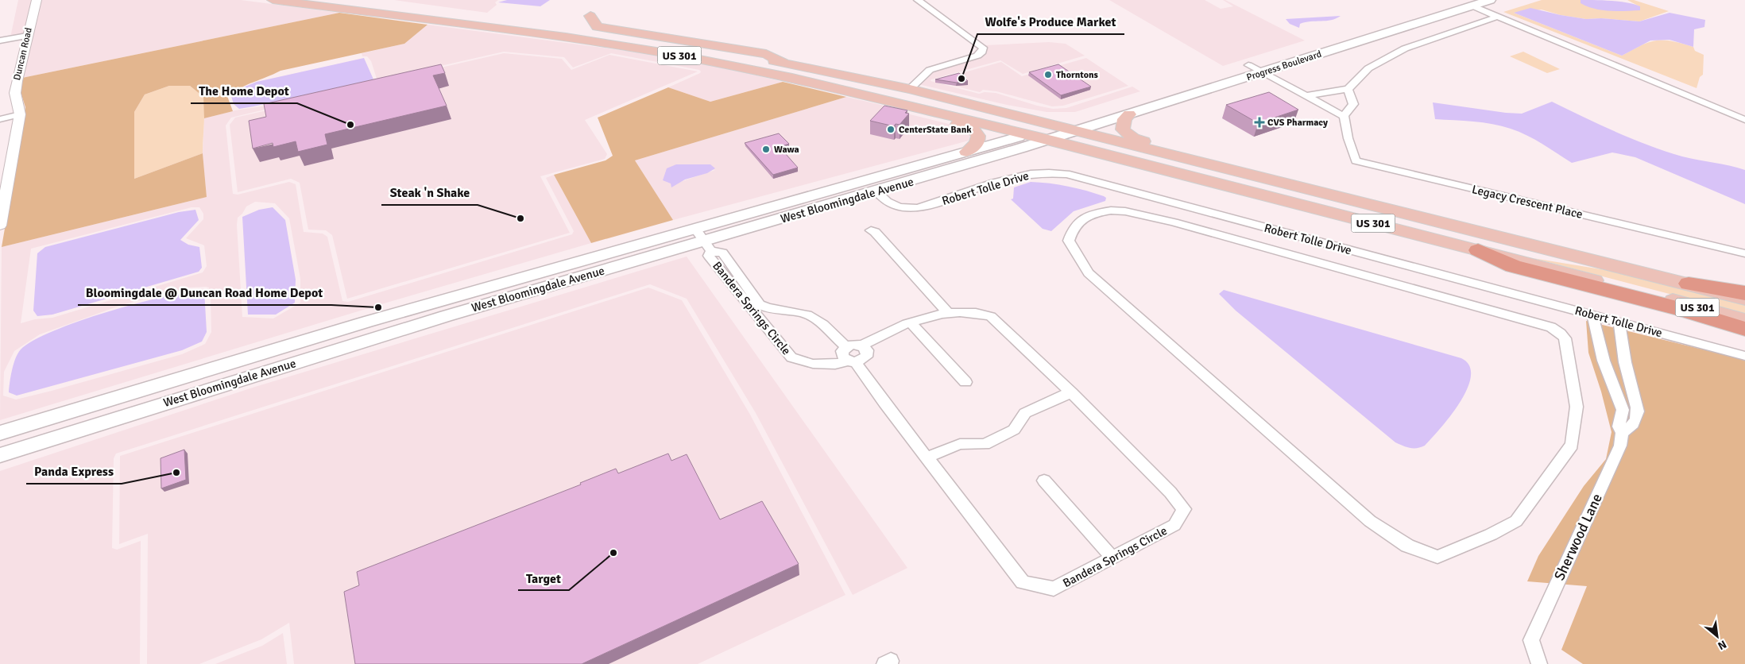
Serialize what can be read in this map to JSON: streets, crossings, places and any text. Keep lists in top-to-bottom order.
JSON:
{
  "streets": {
    "main road": ["US 301", "Progress Boulevard", "West Bloomingdale Avenue"],
    "street": [
      "Duncan Road",
      "Robert Tolle Drive",
      "Legacy Crescent Place",
      "Bandera Springs Circle",
      "Sherwood Lane"
    ]
  },
  "crossings": [
    ["US 301", "Progress Boulevard"],
    ["US 301", "West Bloomingdale Avenue"],
    ["Progress Boulevard", "West Bloomingdale Avenue"],
    ["Robert Tolle Drive", "West Bloomingdale Avenue"],
    ["Robert Tolle Drive", "Sherwood Lane"],
    ["West Bloomingdale Avenue", "Bandera Springs Circle"]
  ],
  "places": {
    "other": [
      "Thorntons",
      "Wolfe's Produce Market",
      "The Home Depot",
      "CenterState Bank",
      "Wawa",
      "Steak 'n Shake",
      "Bloomingdale @ Duncan Road Home Depot",
      "Panda Express",
      "Target"
    ],
    "health": ["CVS Pharmacy"]
  },
  "north": "bottom right"
}
